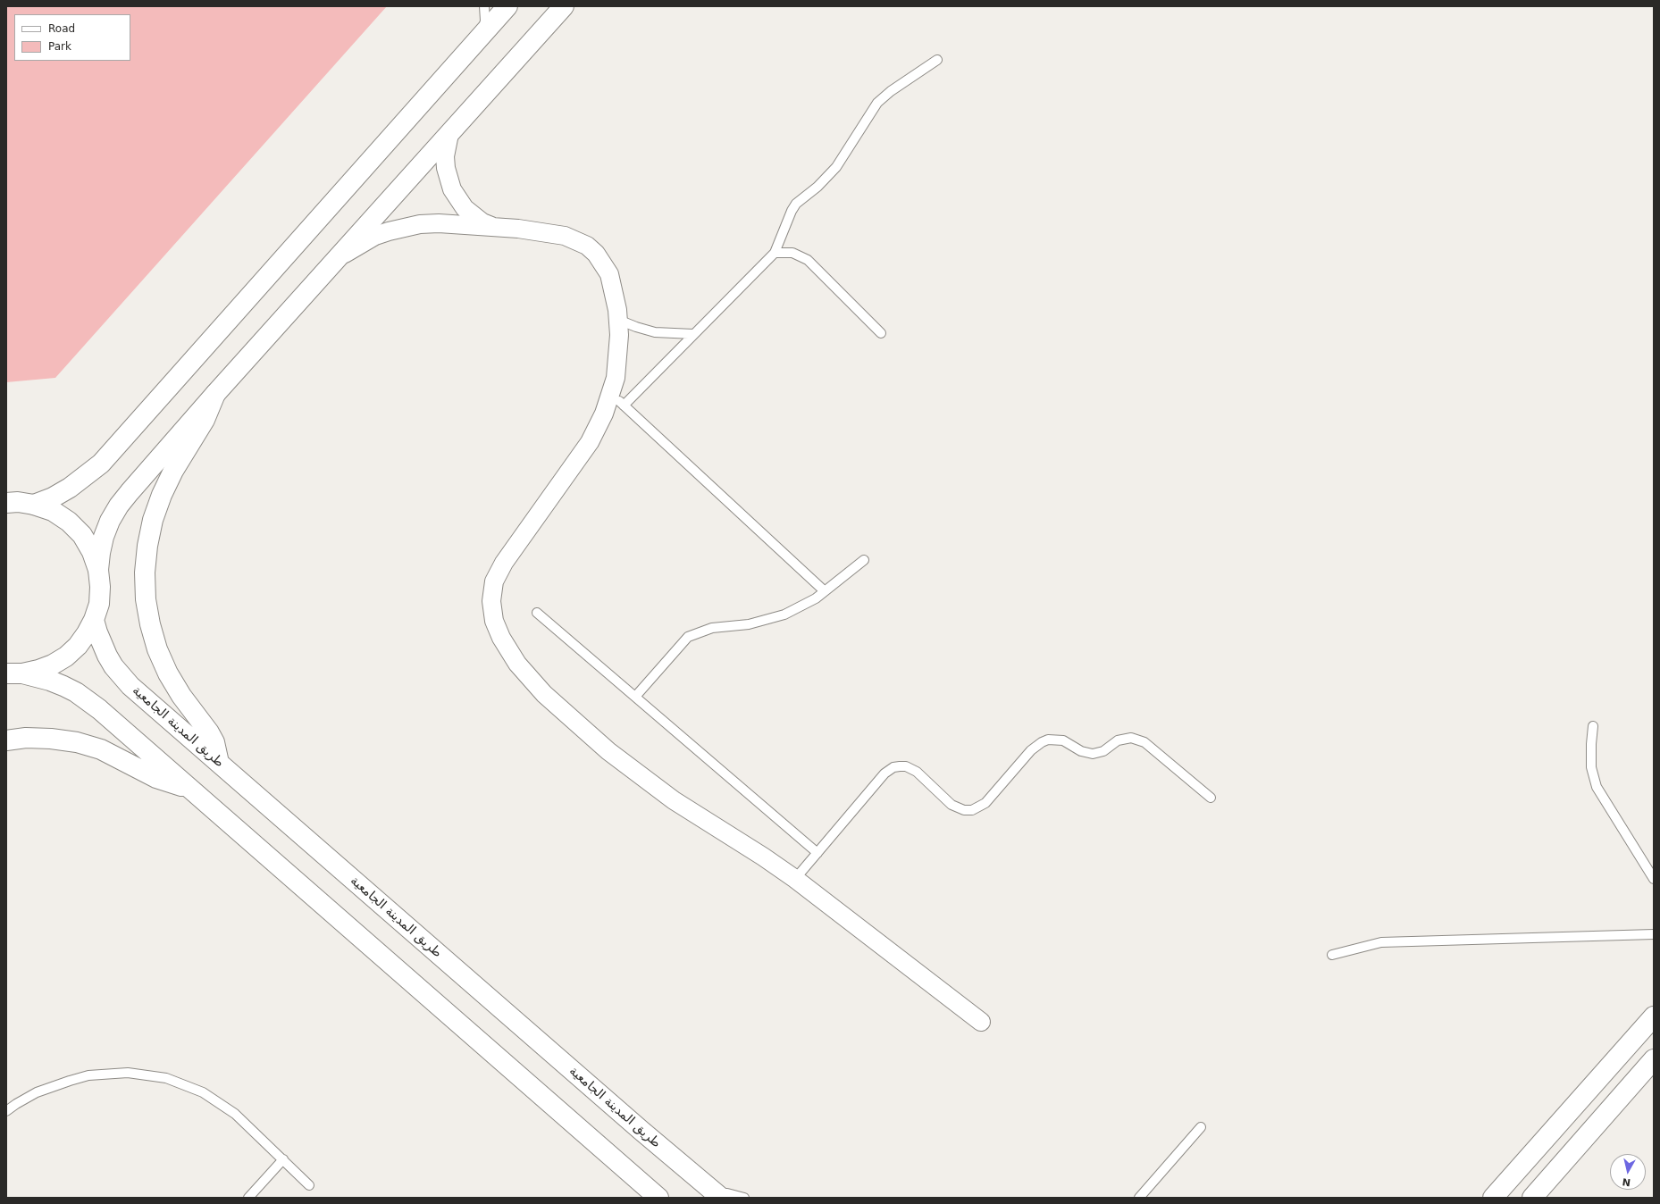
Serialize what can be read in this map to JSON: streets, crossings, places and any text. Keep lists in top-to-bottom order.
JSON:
{
  "streets": {
    "main road": ["طريق المدينة الجامعية"]
  },
  "legend": ["Road", "Park"],
  "north": "bottom"
}
